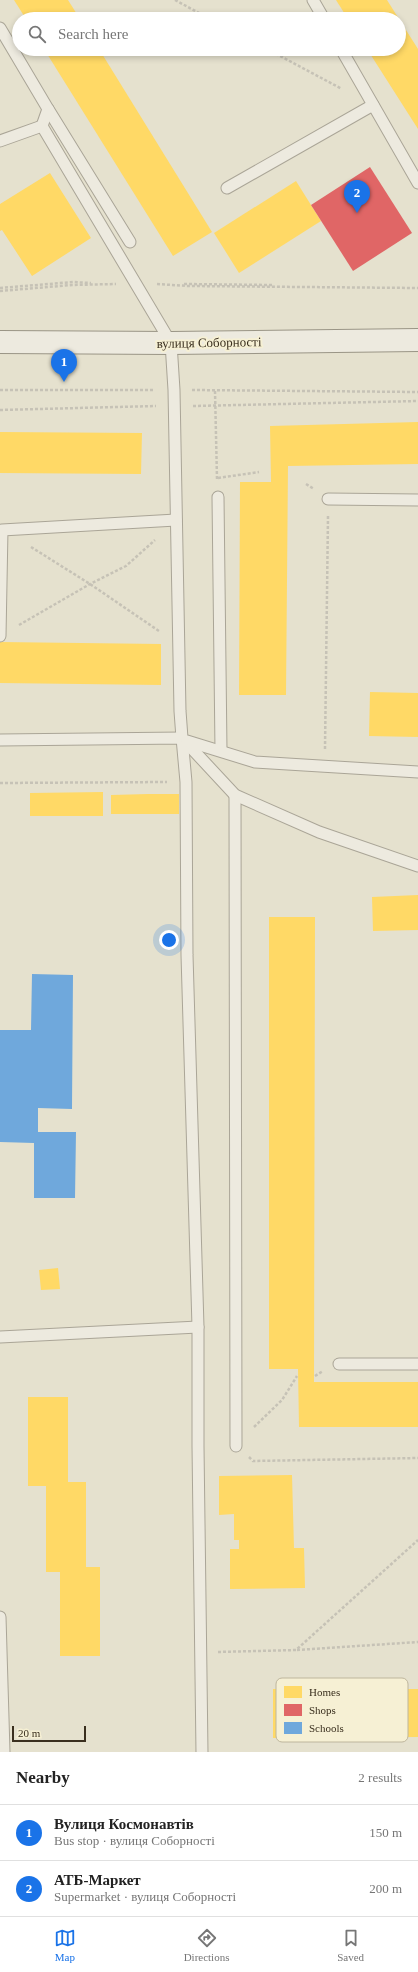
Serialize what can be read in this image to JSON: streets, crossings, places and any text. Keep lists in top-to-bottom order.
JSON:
{
  "streets": {
    "street": ["вулиця Соборності"]
  },
  "legend": ["Homes", "Shops", "Schools"],
  "scale_bar": "20 m",
  "page": {
    "search": "Search here",
    "pins": ["2", "1"],
    "scale": "20 m",
    "heading": ["Nearby", "2 results"],
    "list": [
      {
        "mark": "1",
        "name": "Вулиця Космонавтів",
        "note": "Bus stop · вулиця Соборності",
        "value": "150 m"
      },
      {
        "mark": "2",
        "name": "АТБ-Маркет",
        "note": "Supermarket · вулиця Соборності",
        "value": "200 m"
      }
    ],
    "nav": ["Map", "Directions", "Saved"]
  }
}
